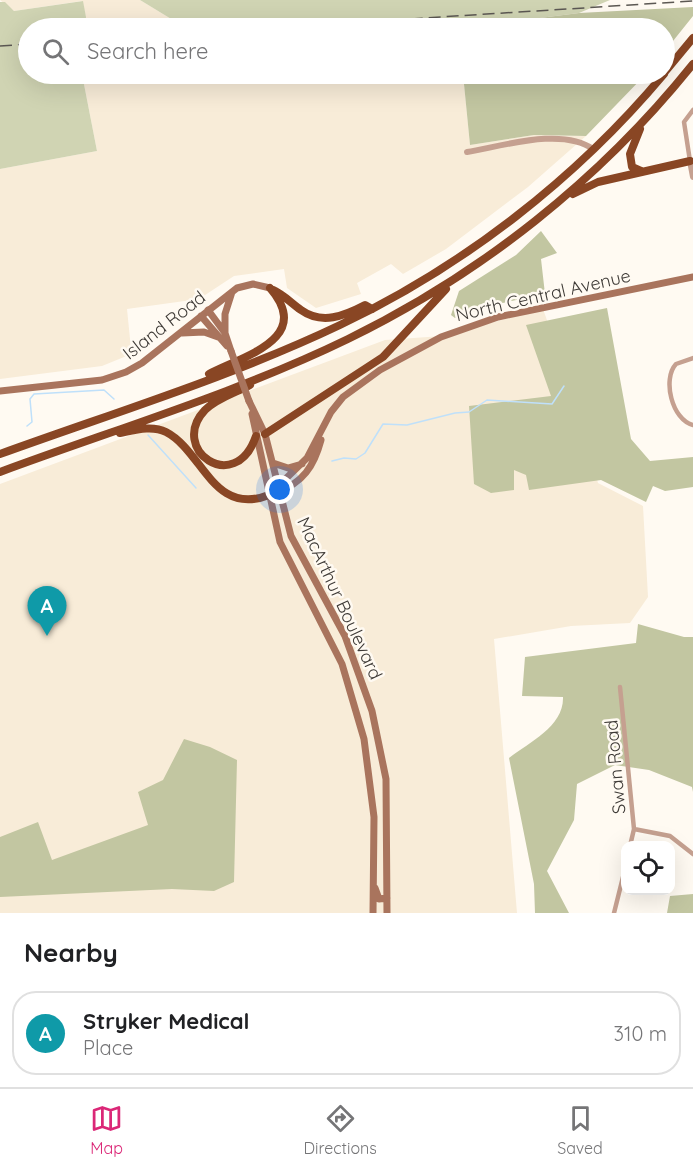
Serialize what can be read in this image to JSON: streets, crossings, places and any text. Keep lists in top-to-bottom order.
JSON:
{
  "streets": {
    "main road": ["North Central Avenue", "Island Road", "MacArthur Boulevard"],
    "street": ["Swan Road"]
  },
  "crossings": [
    ["North Central Avenue", "MacArthur Boulevard"],
    ["Island Road", "MacArthur Boulevard"]
  ],
  "page": {
    "search": "Search here",
    "pins": "A",
    "heading": "Nearby",
    "list": [
      {
        "mark": "A",
        "name": "Stryker Medical",
        "note": "Place",
        "value": "310 m"
      }
    ],
    "nav": ["Map", "Directions", "Saved"]
  }
}
